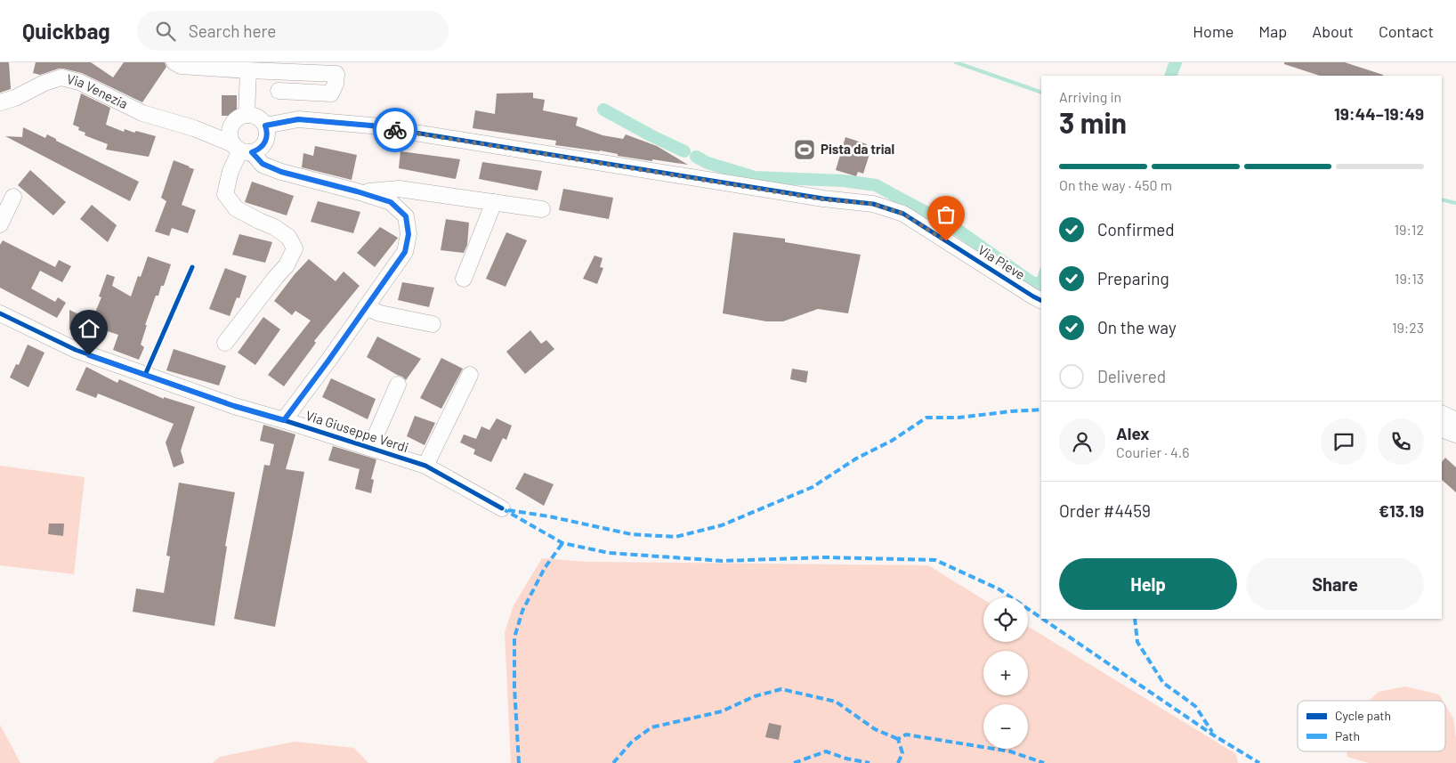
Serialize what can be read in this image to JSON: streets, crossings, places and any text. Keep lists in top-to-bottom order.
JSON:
{
  "streets": {
    "street": ["Via Venezia", "Via Pieve", "Via Giuseppe Verdi"]
  },
  "crossings": [
    ["Via Venezia", "Via Pieve"],
    ["Via Venezia", "Via Giuseppe Verdi"]
  ],
  "places": {
    "sports": ["Pista da trial"]
  },
  "legend": ["Cycle path", "Path"],
  "page": {
    "header": "Quickbag",
    "search": "Search here",
    "nav": [
      "Home",
      "Map",
      "About",
      "Contact"
    ],
    "heading": ["3 min", "Arriving in", "19:44–19:49"],
    "panel": [
      "Alex",
      "Courier · 4.6",
      "Order #4459",
      "€13.19"
    ],
    "bar": "On the way · 450 m",
    "list": [
      ["Confirmed", "19:12"],
      ["Preparing", "19:13"],
      ["On the way", "19:23"],
      "Delivered"
    ],
    "buttons": ["Help", "Share"],
    "map_buttons": ["+", "−"]
  }
}
